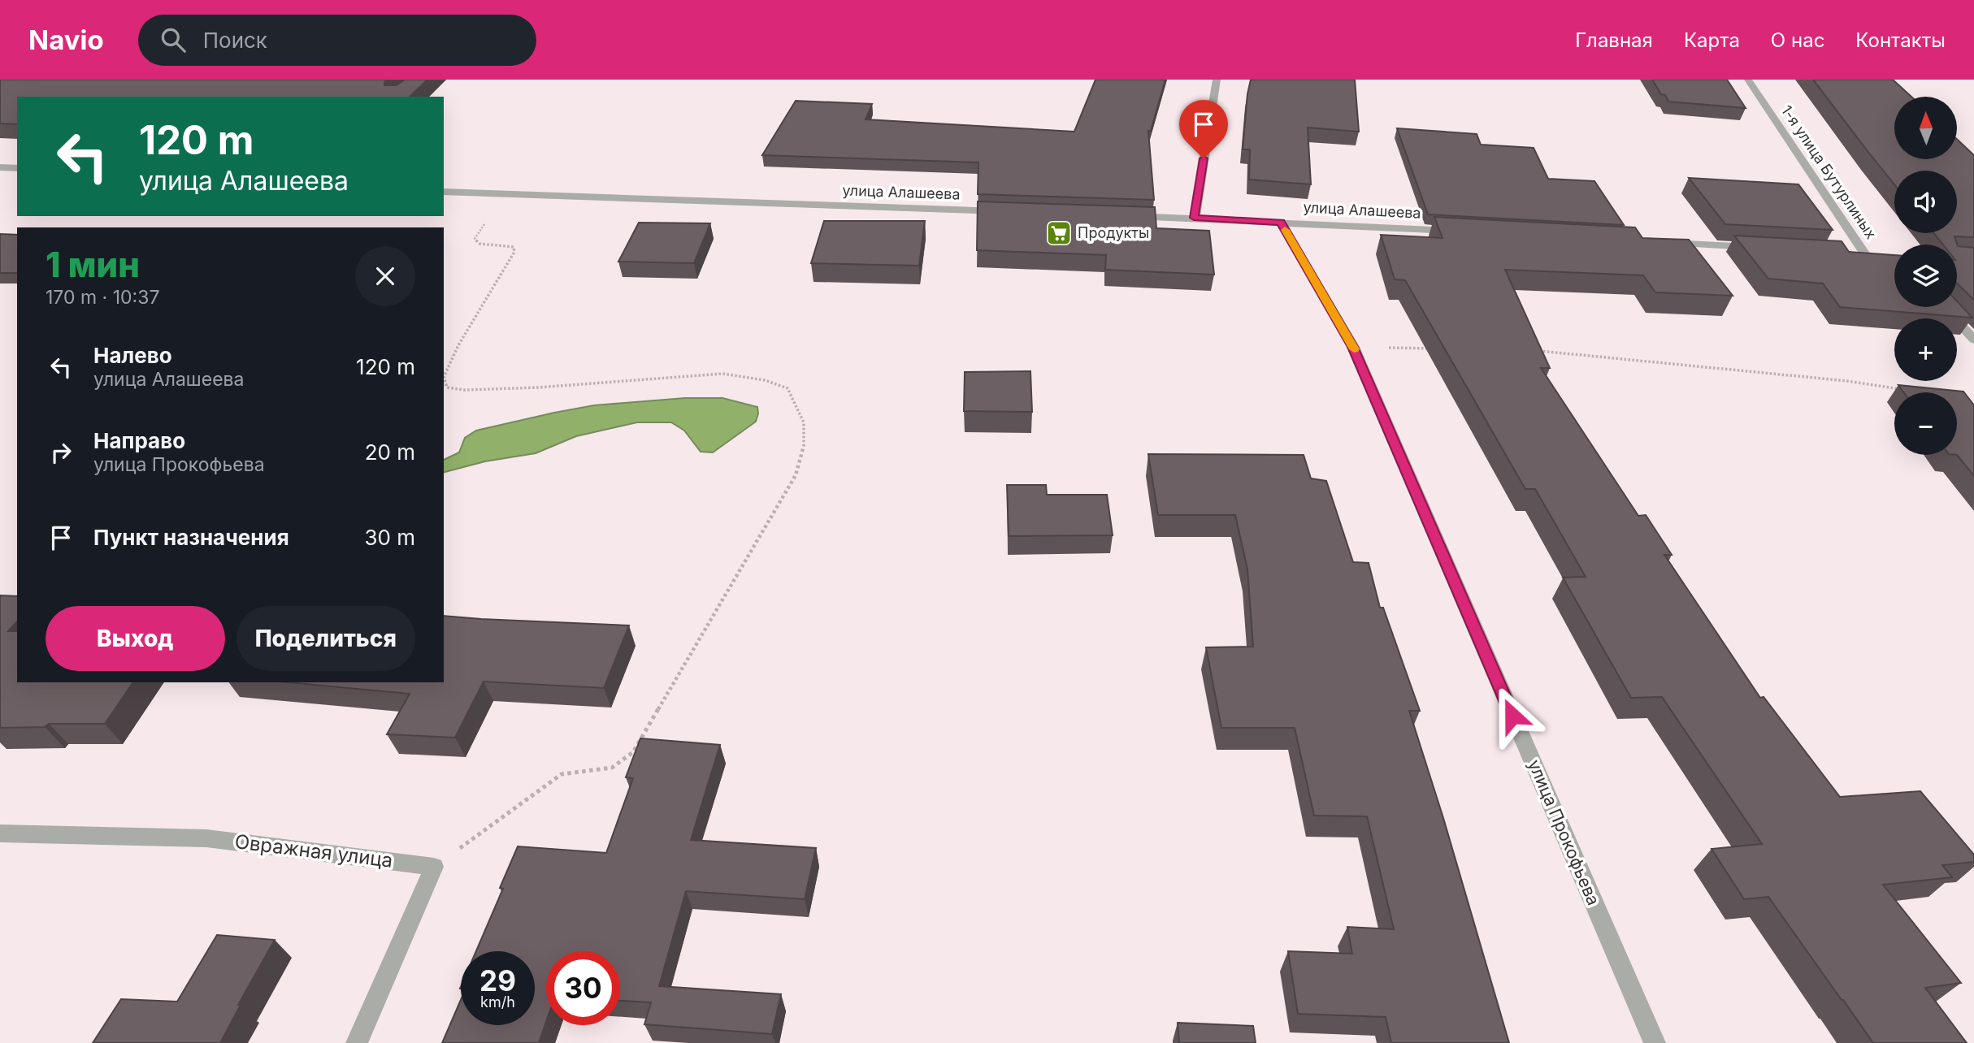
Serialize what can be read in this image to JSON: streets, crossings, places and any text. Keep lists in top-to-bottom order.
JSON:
{
  "streets": {
    "street": [
      "1-я улица Бутурлиных",
      "улица Алашеева",
      "улица Прокофьева",
      "Овражная улица"
    ]
  },
  "crossings": [
    ["улица Алашеева", "улица Прокофьева"]
  ],
  "places": {
    "supermarket": ["Продукты"]
  },
  "north": "top",
  "page": {
    "header": "Navio",
    "search": "Поиск",
    "nav": [
      "Главная",
      "Карта",
      "О нас",
      "Контакты"
    ],
    "map_buttons": ["+", "−"],
    "turn": ["120 m", "улица Алашеева"],
    "heading": ["1 мин", "170 m · 10:37"],
    "list": [
      {
        "name": "Налево",
        "note": "улица Алашеева",
        "value": "120 m"
      },
      {
        "name": "Направо",
        "note": "улица Прокофьева",
        "value": "20 m"
      },
      {
        "name": "Пункт назначения",
        "value": "30 m"
      }
    ],
    "buttons": ["Выход", "Поделиться"],
    "speed": "29 km/h",
    "limit": "30"
  }
}
